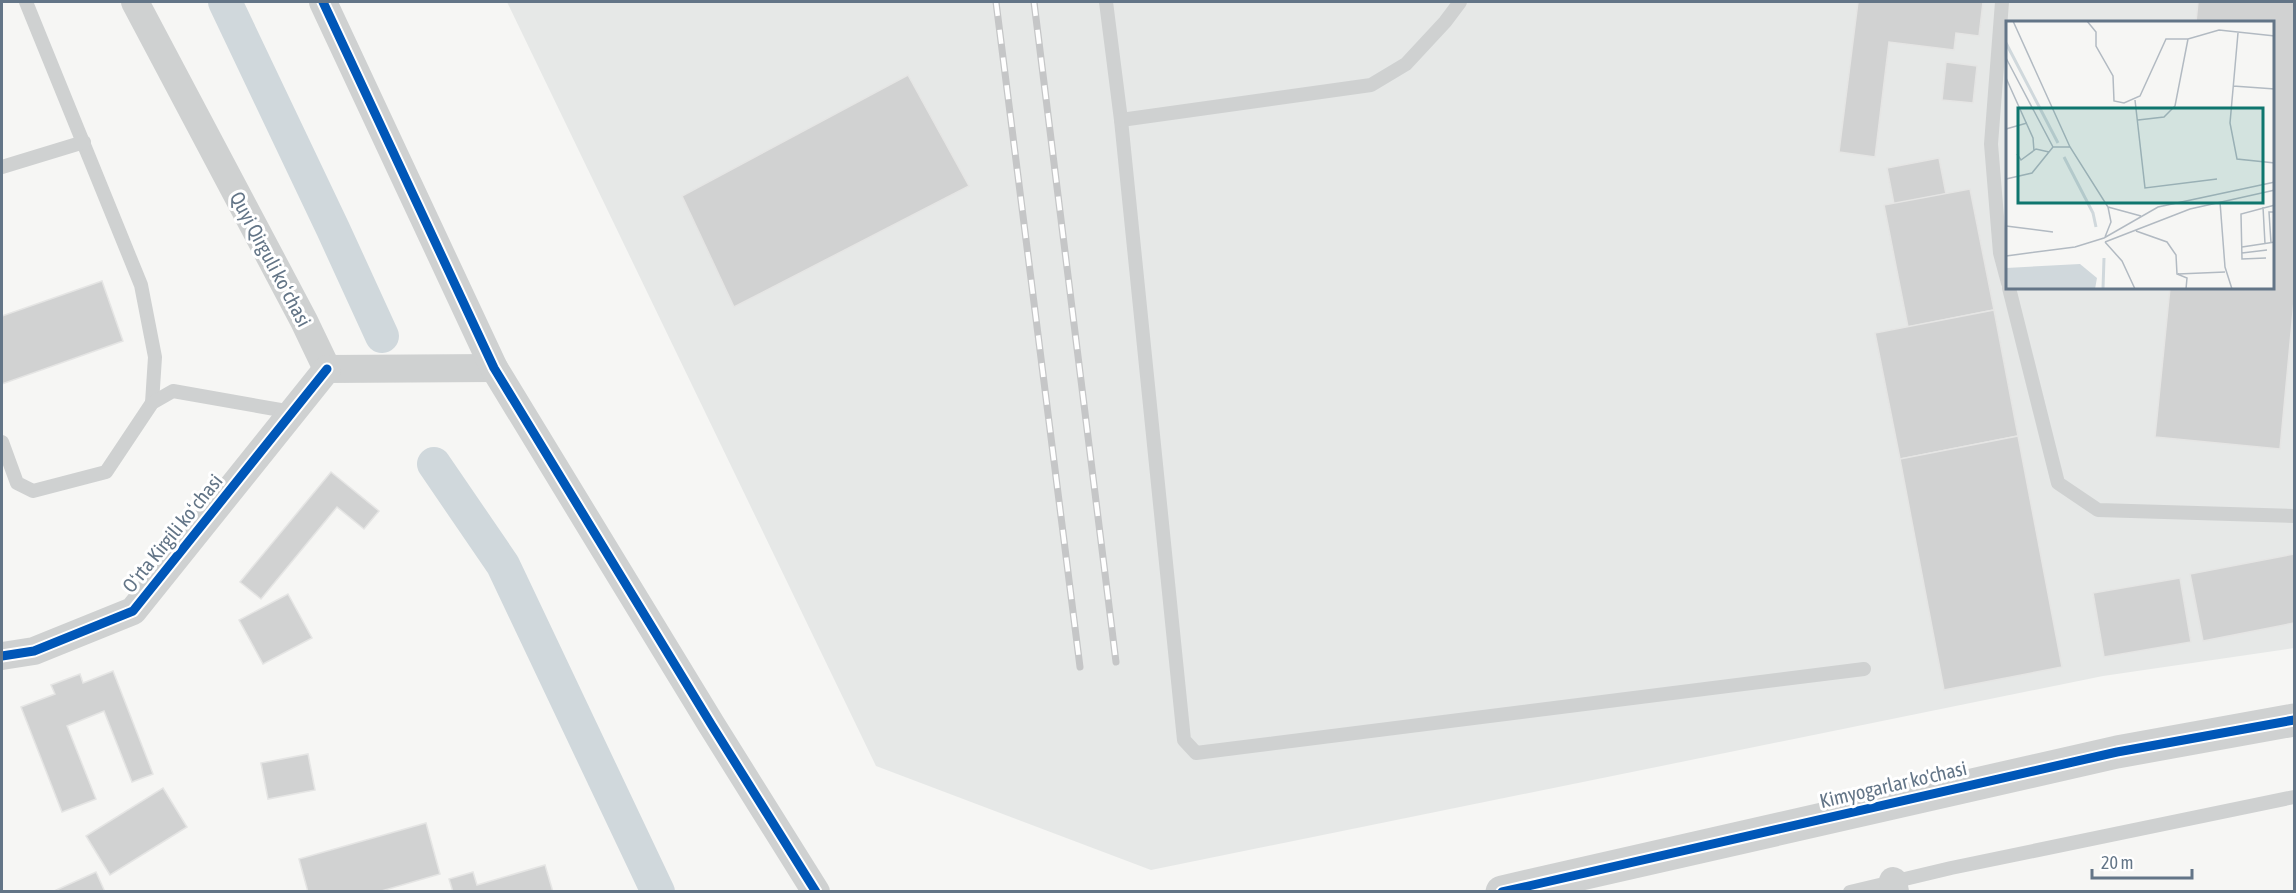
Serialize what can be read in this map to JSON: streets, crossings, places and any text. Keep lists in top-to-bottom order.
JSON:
{
  "streets": {
    "street": ["Quyi Qirguli koʻchasi", "Oʻrta Kirgili koʻchasi", "Kimyogarlar ko'chasi"]
  },
  "crossings": [
    ["Quyi Qirguli koʻchasi", "Oʻrta Kirgili koʻchasi"]
  ],
  "scale_bar": "20 m"
}
